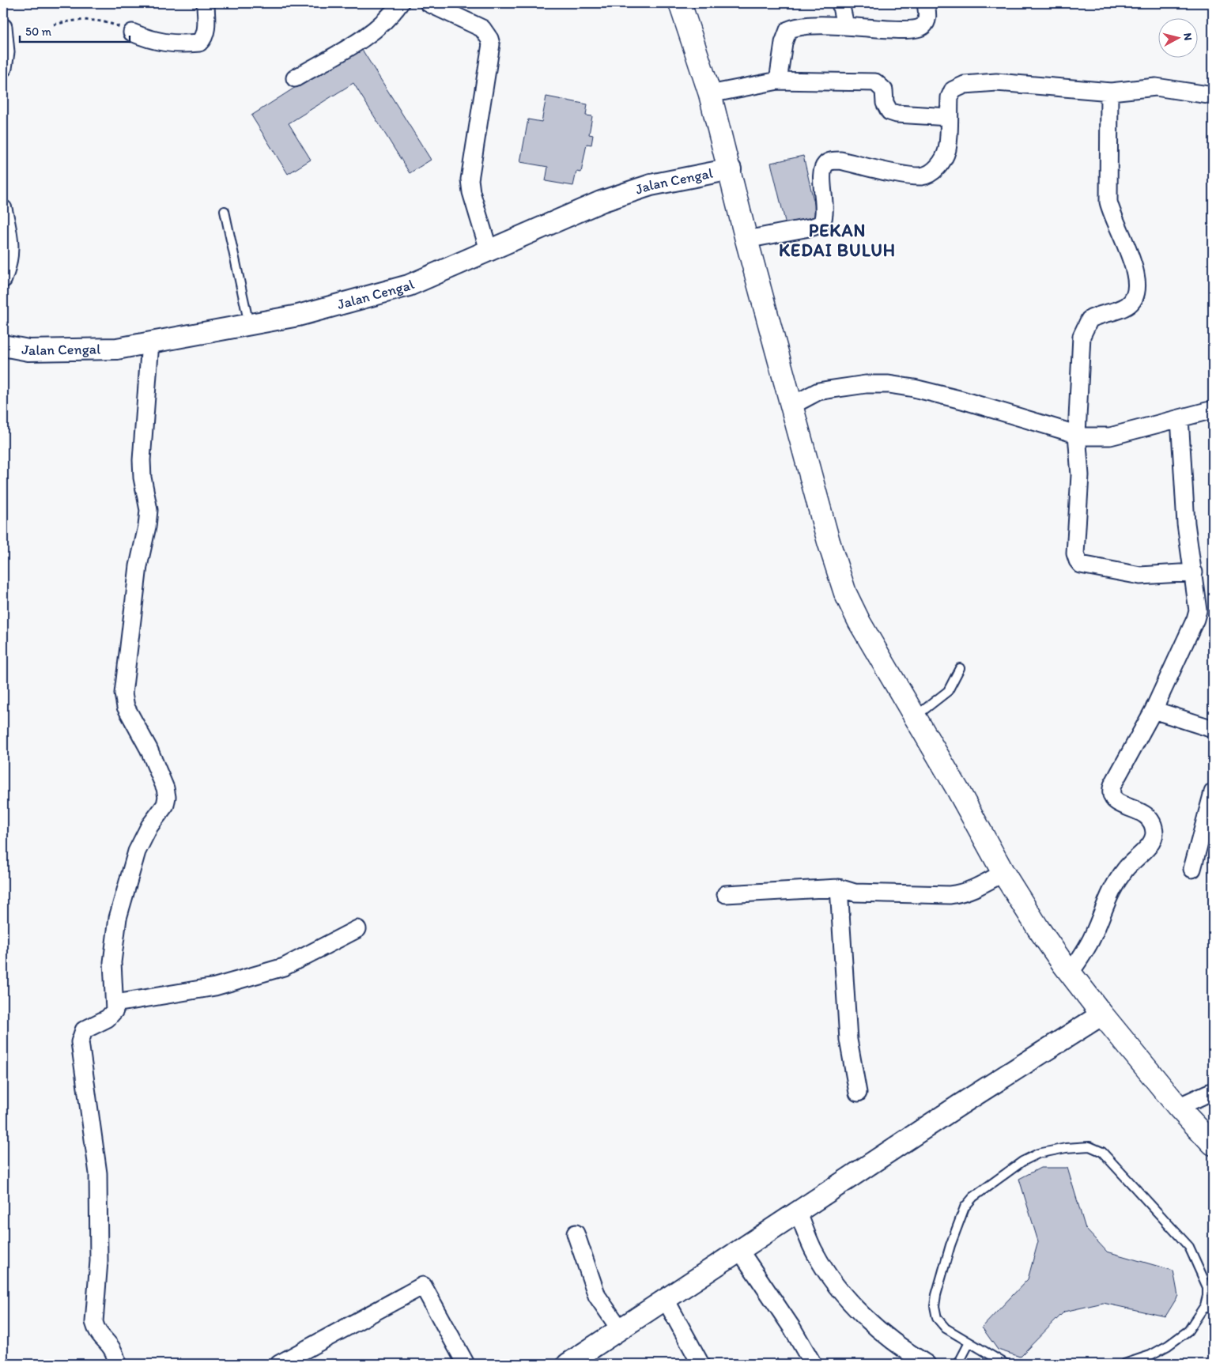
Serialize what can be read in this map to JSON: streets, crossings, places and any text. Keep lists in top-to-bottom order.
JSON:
{
  "streets": {
    "street": ["Jalan Cengal"]
  },
  "districts": ["PEKAN KEDAI BULUH"],
  "scale_bar": "50 m",
  "north": "right"
}
